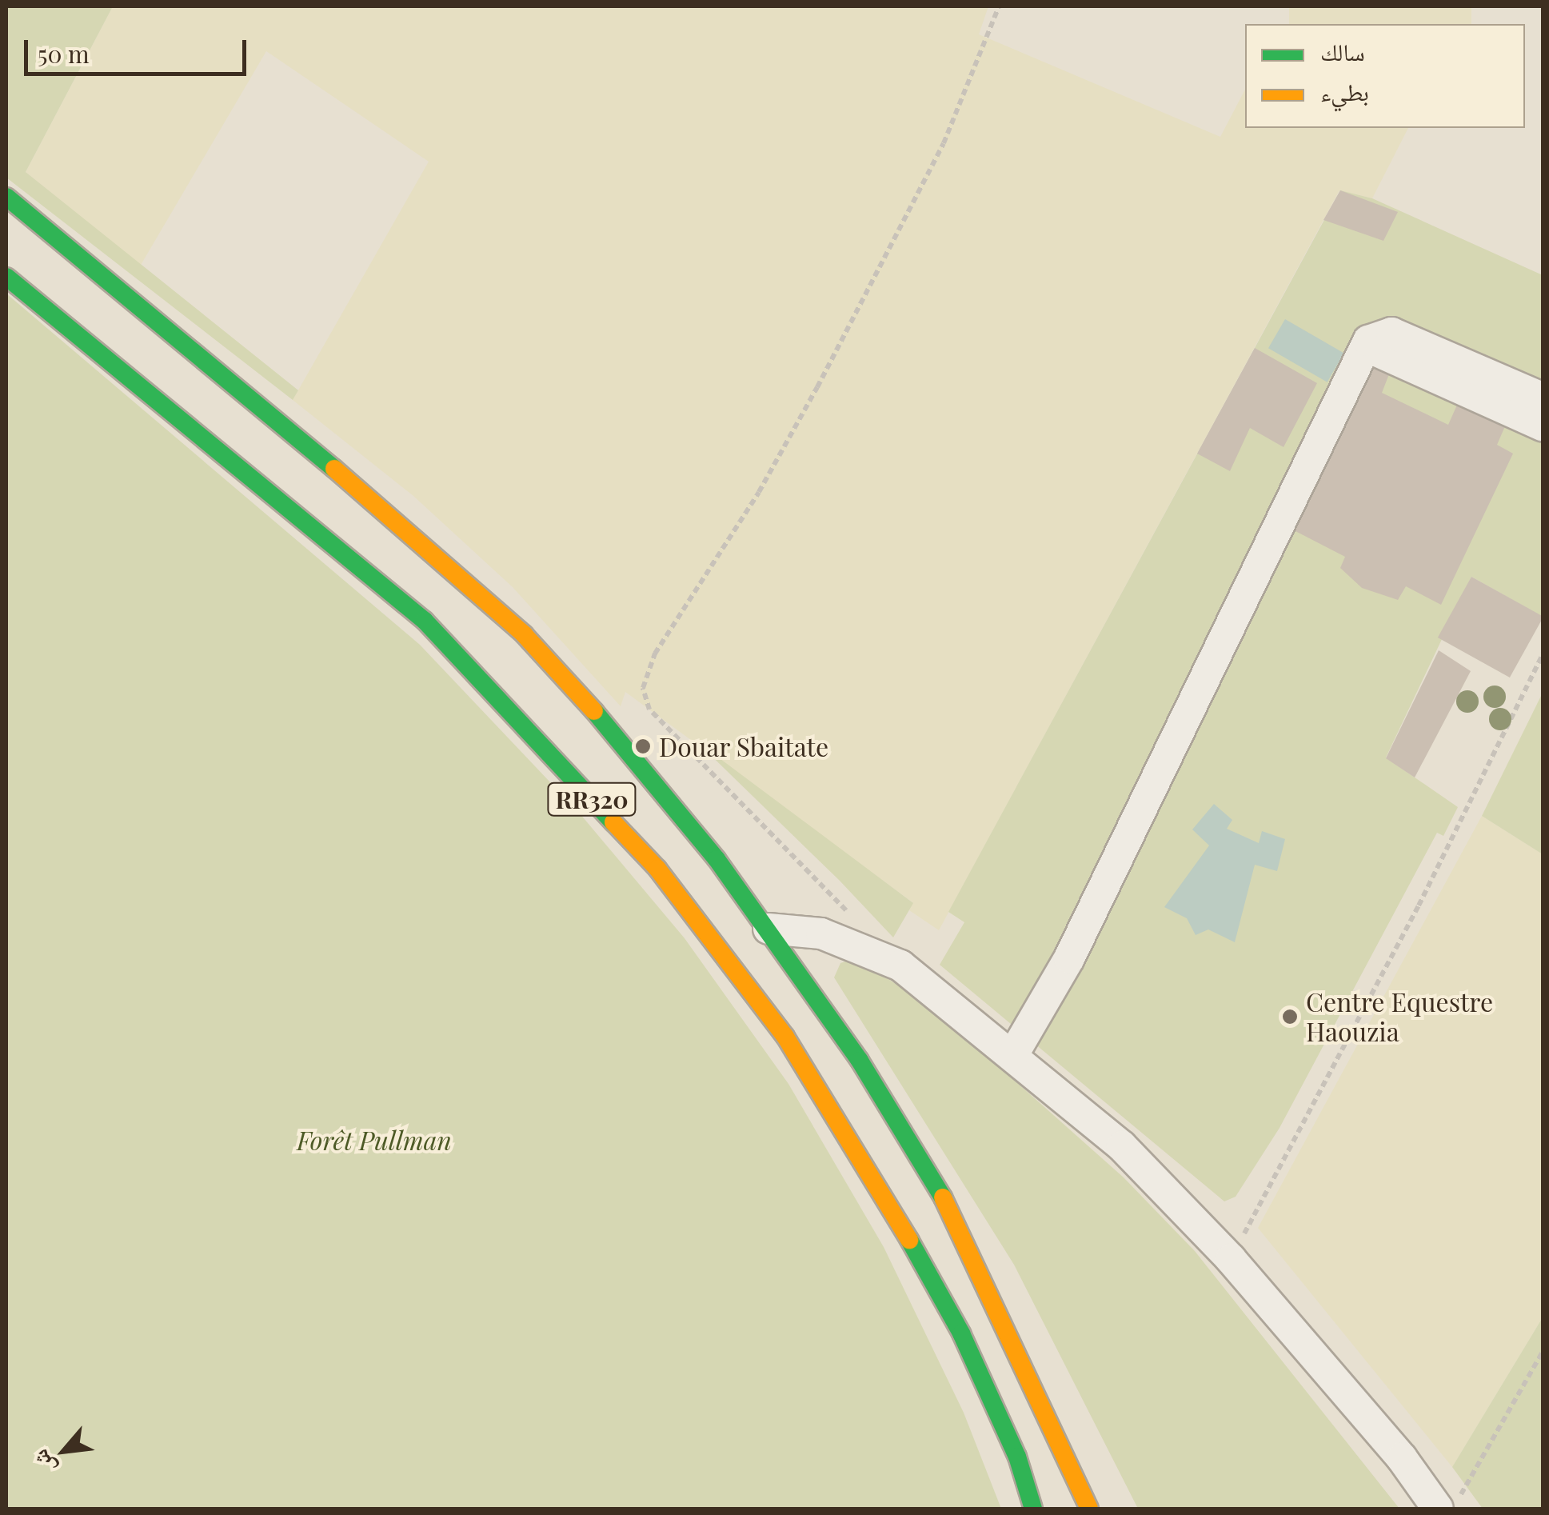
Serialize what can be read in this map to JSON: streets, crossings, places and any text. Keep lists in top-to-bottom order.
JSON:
{
  "streets": {
    "highway": ["RR320"]
  },
  "parks": ["Forêt Pullman"],
  "places": ["Douar Sbaitate", "Centre Equestre Haouzia"],
  "legend": ["سالك", "بطيء"],
  "scale_bar": "50 m",
  "north": "bottom left"
}
